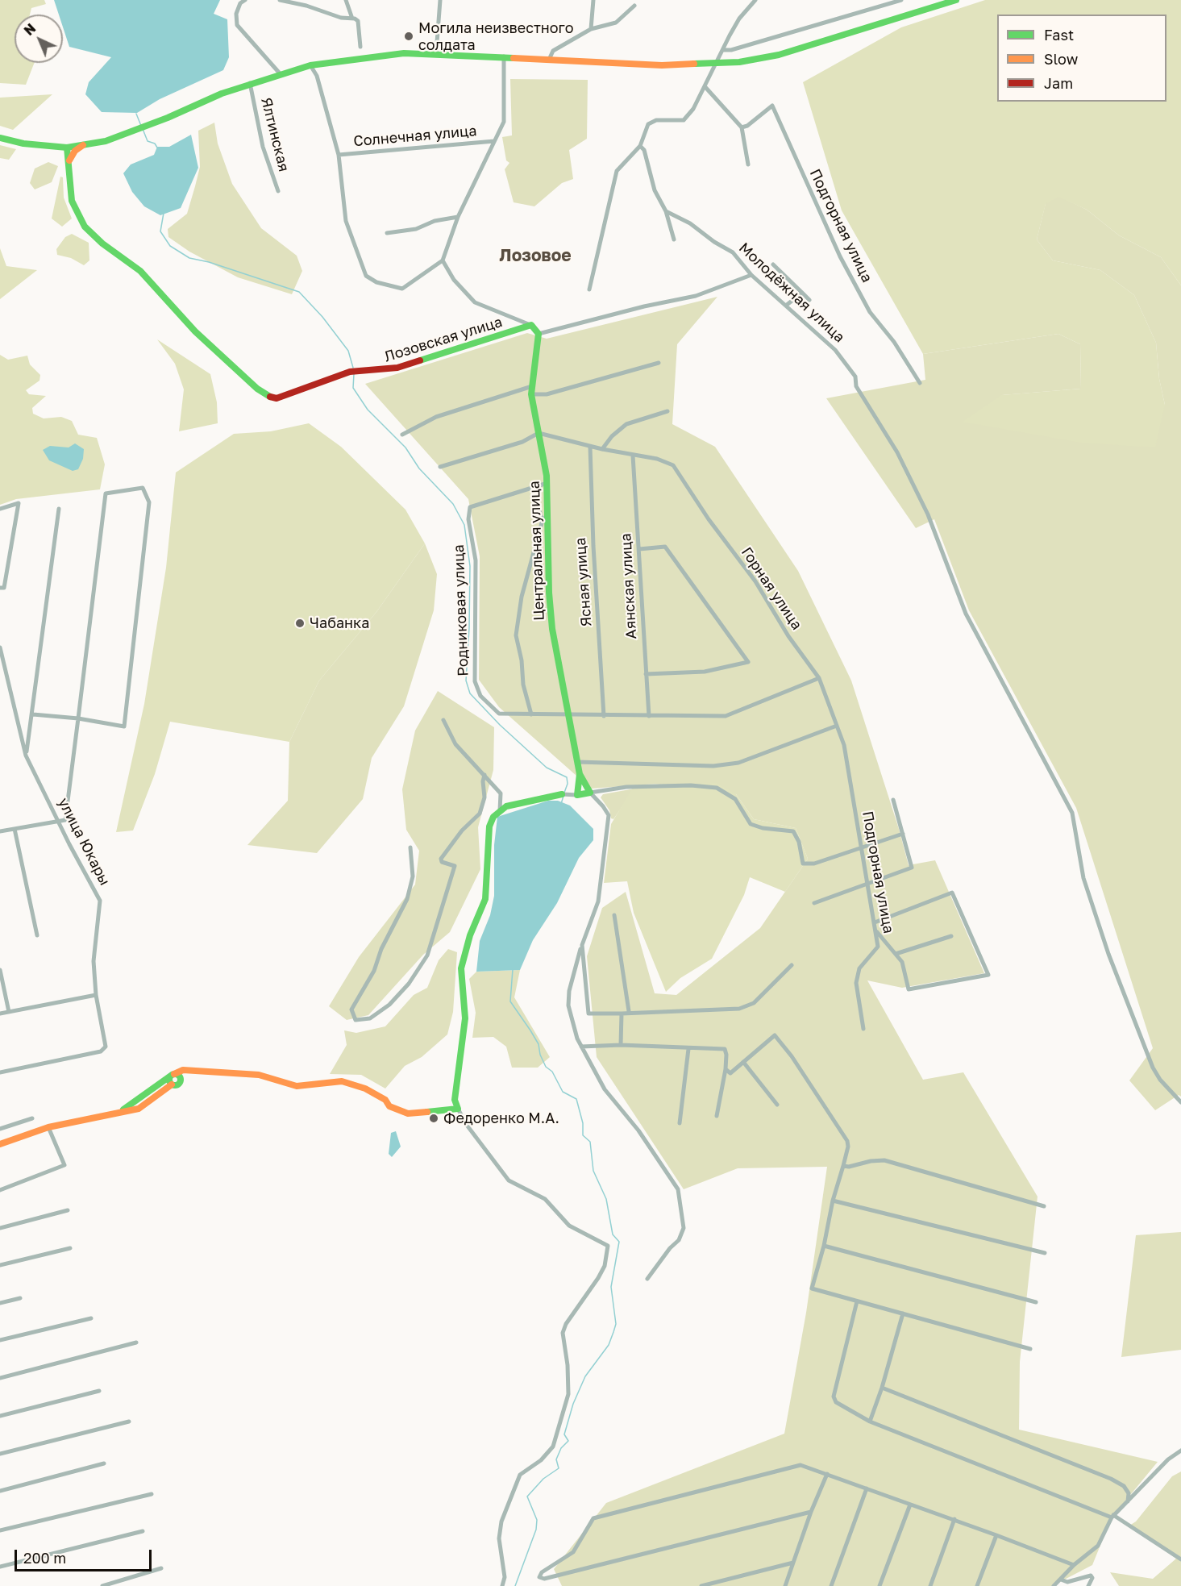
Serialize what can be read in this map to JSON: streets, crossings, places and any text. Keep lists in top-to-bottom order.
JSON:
{
  "streets": {
    "main road": ["Лозовская улица", "Центральная улица"],
    "street": [
      "Ялтинская",
      "Солнечная улица",
      "Подгорная улица",
      "Молодёжная улица",
      "Ясная улица",
      "Аянская улица",
      "Горная улица",
      "Родниковая улица",
      "улица Юкары"
    ]
  },
  "crossings": [
    ["Подгорная улица", "Горная улица"],
    ["Центральная улица", "Горная улица"],
    ["Центральная улица", "Родниковая улица"],
    ["Ясная улица", "Горная улица"],
    ["Ясная улица", "Родниковая улица"],
    ["Аянская улица", "Горная улица"],
    ["Аянская улица", "Родниковая улица"],
    ["Горная улица", "Родниковая улица"]
  ],
  "districts": ["Лозовое"],
  "places": ["Могила неизвестного солдата", "Чабанка", "Федоренко М.А."],
  "legend": ["Fast", "Slow", "Jam"],
  "scale_bar": "200 m",
  "north": "top left"
}
